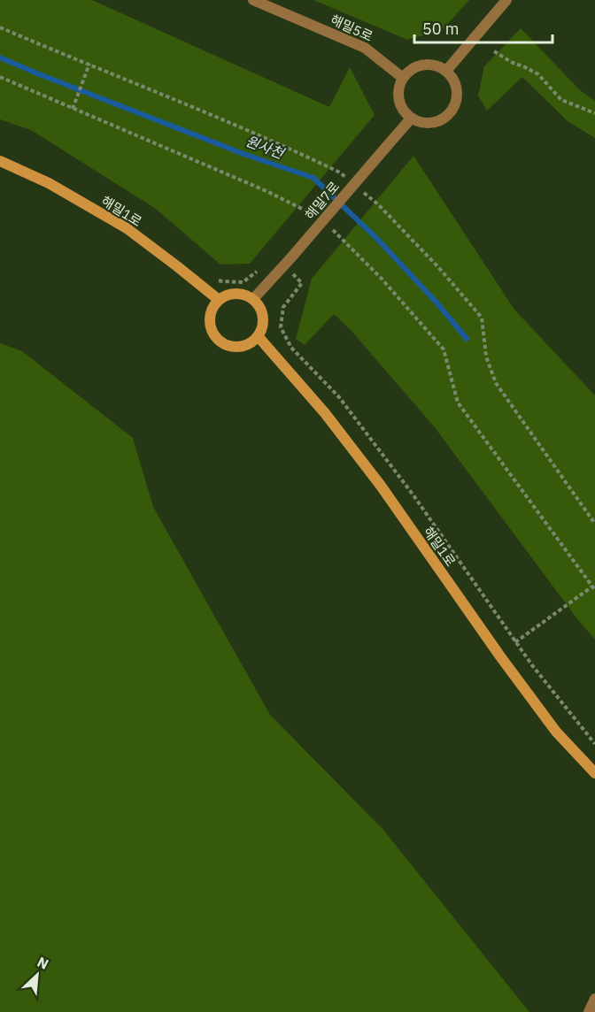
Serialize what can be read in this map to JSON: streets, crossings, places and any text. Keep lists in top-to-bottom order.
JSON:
{
  "streets": {
    "street": ["해밀5로", "해밀7로", "해밀1로"]
  },
  "crossings": [
    ["해밀5로", "해밀7로"],
    ["해밀7로", "해밀1로"]
  ],
  "water": ["원사천"],
  "scale_bar": "50 m",
  "north": "top right"
}
